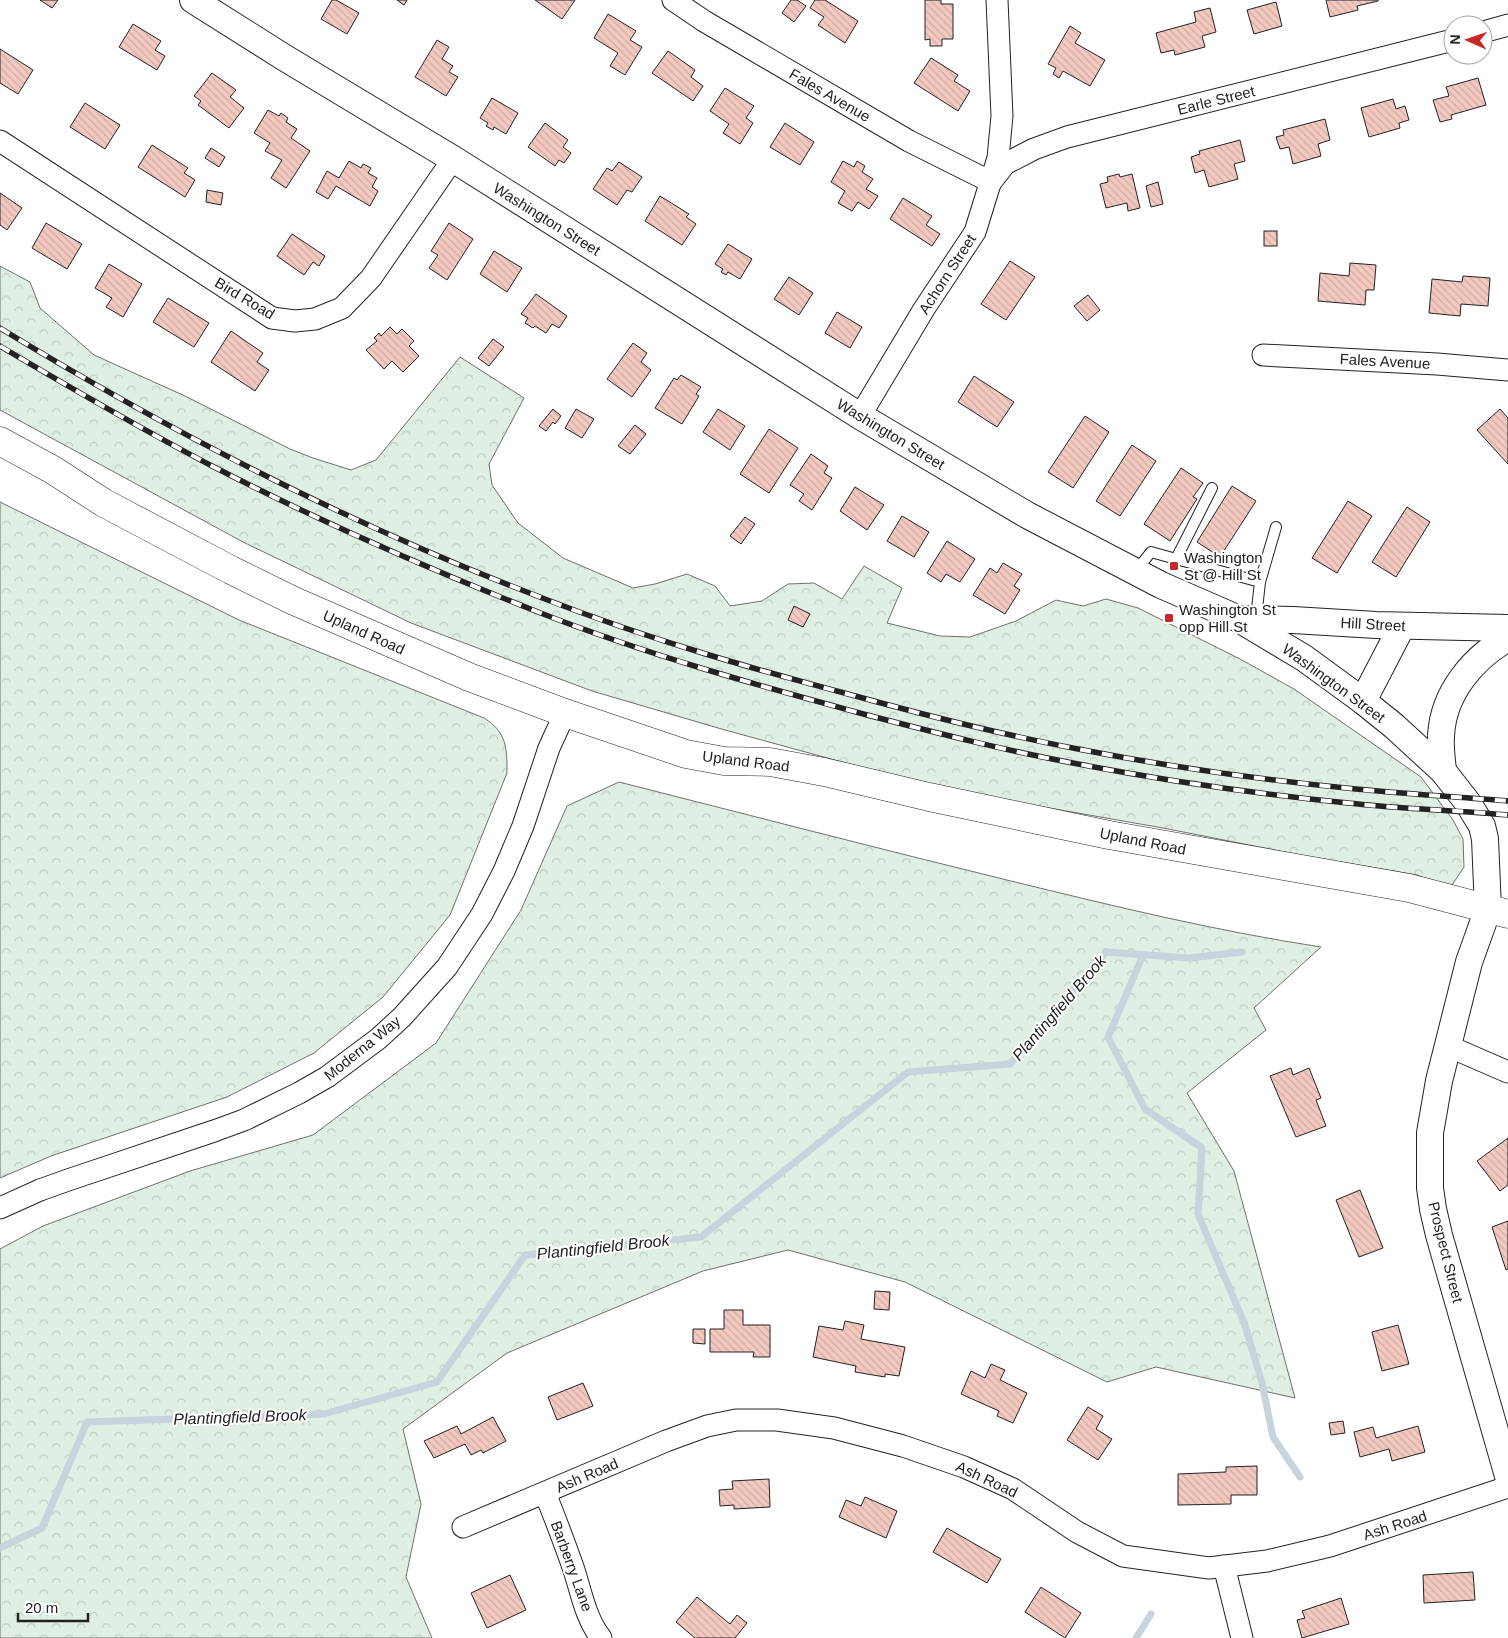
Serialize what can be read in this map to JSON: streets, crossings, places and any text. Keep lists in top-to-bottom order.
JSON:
{
  "streets": {
    "main road": ["Upland Road"],
    "street": [
      "Fales Avenue",
      "Earle Street",
      "Washington Street",
      "Achorn Street",
      "Bird Road",
      "Hill Street",
      "Moderna Way",
      "Prospect Street",
      "Ash Road",
      "Barberry Lane"
    ]
  },
  "crossings": [
    ["Fales Avenue", "Earle Street"],
    ["Fales Avenue", "Achorn Street"],
    ["Earle Street", "Achorn Street"],
    ["Washington Street", "Achorn Street"],
    ["Washington Street", "Bird Road"],
    ["Washington Street", "Hill Street"],
    ["Washington Street", "Upland Road"],
    ["Washington Street", "Prospect Street"],
    ["Upland Road", "Moderna Way"],
    ["Upland Road", "Prospect Street"],
    ["Ash Road", "Barberry Lane"]
  ],
  "water": ["Plantingfield Brook"],
  "places": {
    "transit": ["Washington St @ Hill St", "Washington St opp Hill St"]
  },
  "scale_bar": "20 m",
  "north": "left"
}
